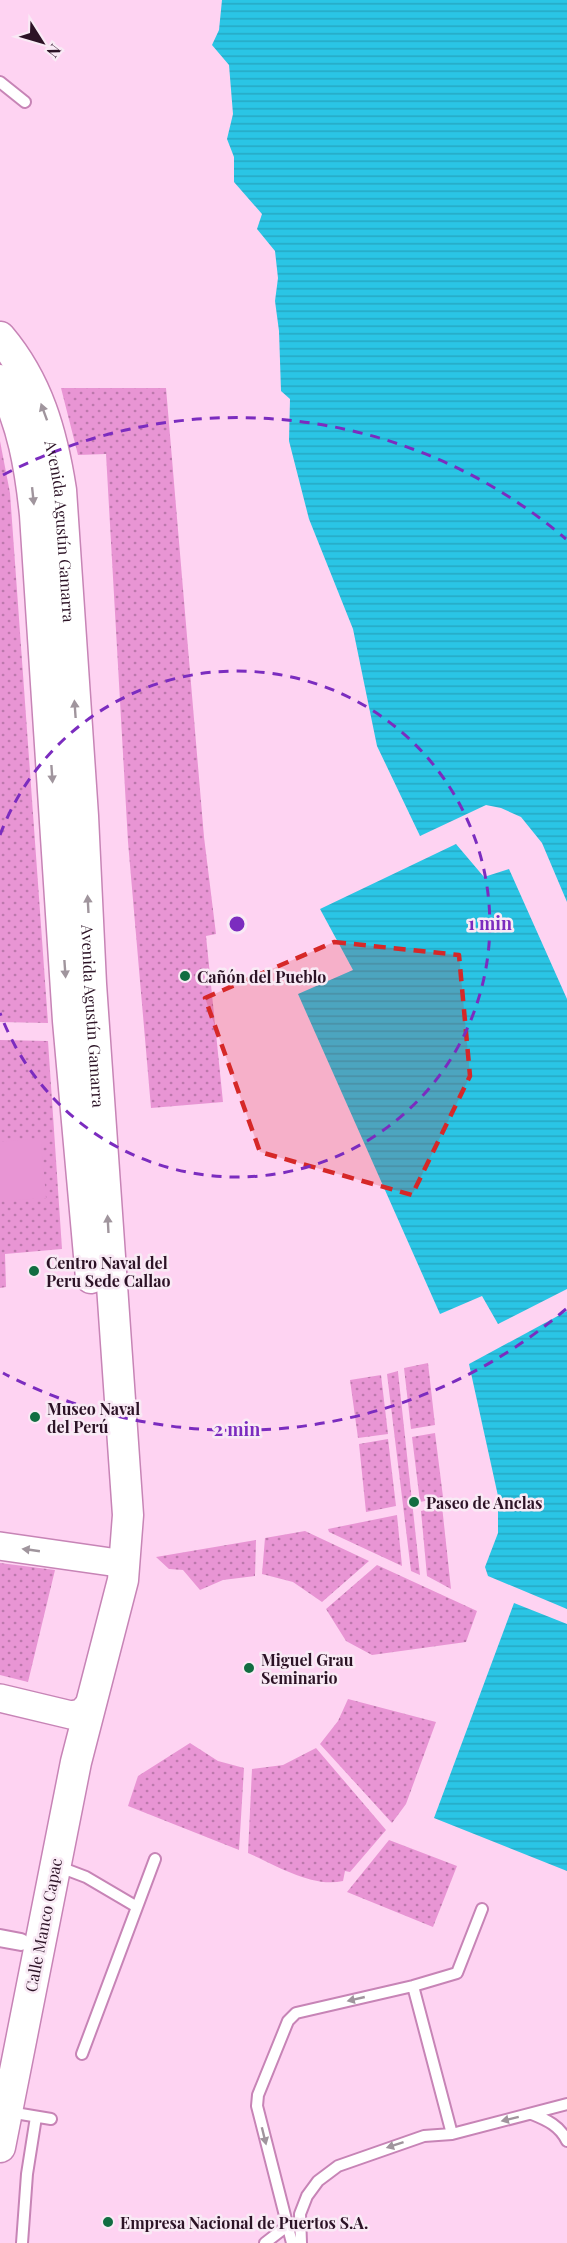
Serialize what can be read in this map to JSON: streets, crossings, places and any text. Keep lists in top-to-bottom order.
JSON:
{
  "streets": {
    "main road": ["Avenida Agustín Gamarra", "Calle Manco Capac"]
  },
  "crossings": [
    ["Avenida Agustín Gamarra", "Calle Manco Capac"]
  ],
  "places": [
    "Cañón del Pueblo",
    "Centro Naval del Peru Sede Callao",
    "Museo Naval del Perú",
    "Paseo de Anclas",
    "Miguel Grau Seminario",
    "Empresa Nacional de Puertos S.A."
  ],
  "north": "bottom right",
  "rings": ["1 min", "2 min"]
}
